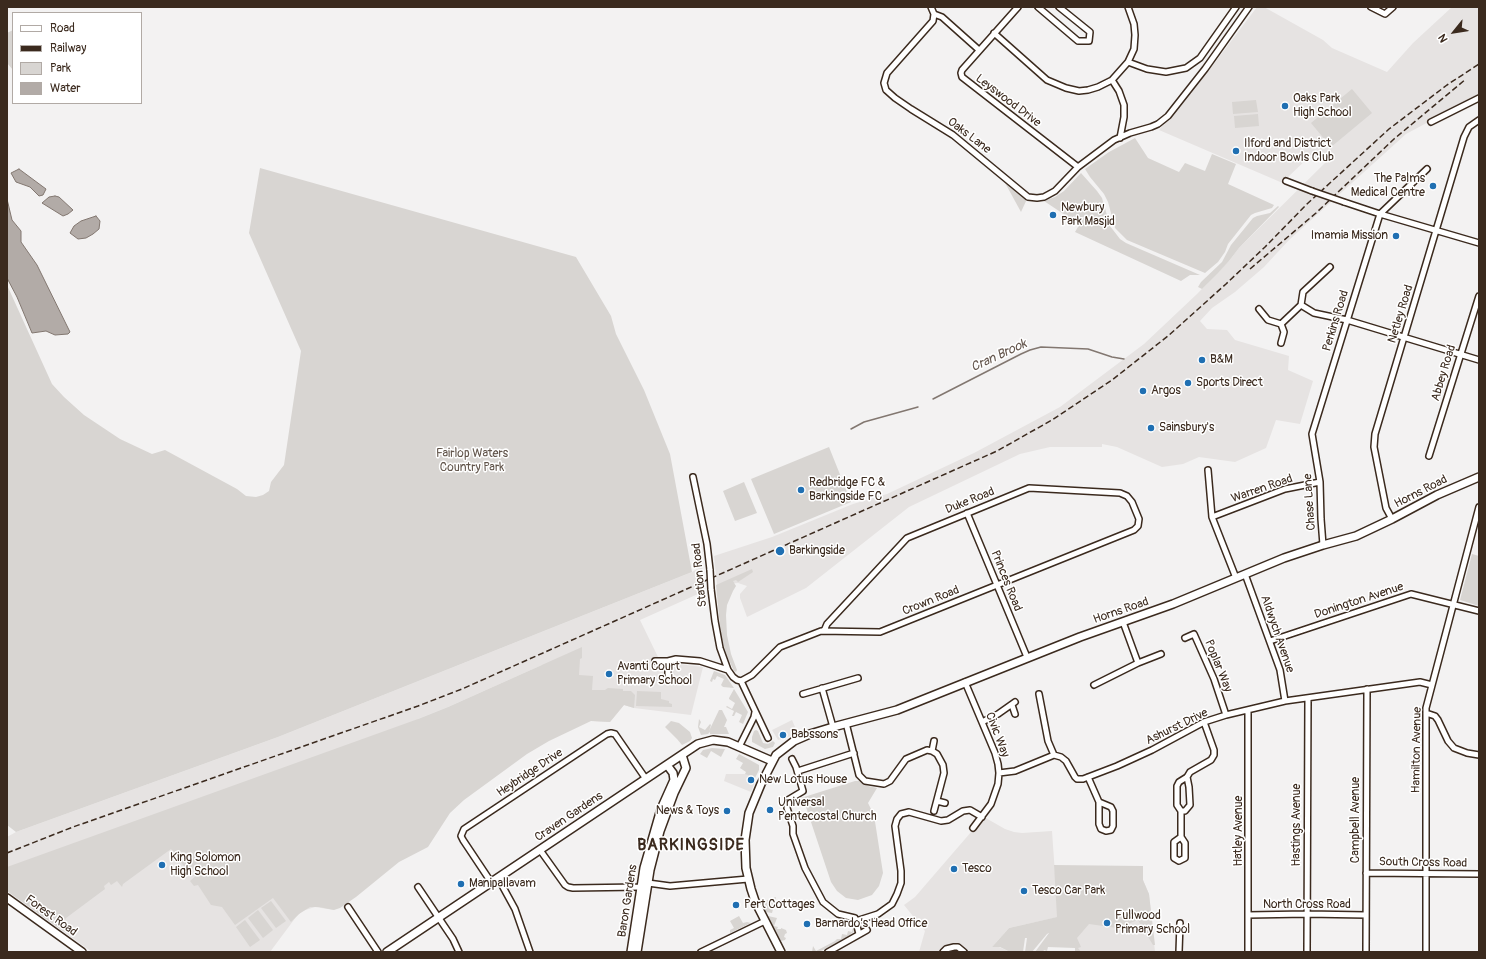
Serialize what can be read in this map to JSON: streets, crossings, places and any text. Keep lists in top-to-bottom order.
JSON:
{
  "streets": {
    "street": [
      "Leyswood Drive",
      "Oaks Lane",
      "Netley Road",
      "Perkins Road",
      "Abbey Road",
      "Warren Road",
      "Horns Road",
      "Duke Road",
      "Chase Lane",
      "Station Road",
      "Princes Road",
      "Crown Road",
      "Donington Avenue",
      "Aldwych Avenue",
      "Poplar Way",
      "Ashurst Drive",
      "Civic Way",
      "Hamilton Avenue",
      "Heybridge Drive",
      "Craven Gardens",
      "Campbell Avenue",
      "Hastings Avenue",
      "Hatley Avenue",
      "South Cross Road",
      "Baron Gardens",
      "North Cross Road",
      "Forest Road"
    ]
  },
  "crossings": [
    ["Leyswood Drive", "Oaks Lane"],
    ["Netley Road", "Horns Road"],
    ["Perkins Road", "Chase Lane"],
    ["Warren Road", "Chase Lane"],
    ["Horns Road", "Chase Lane"],
    ["Horns Road", "Princes Road"],
    ["Horns Road", "Aldwych Avenue"],
    ["Horns Road", "Civic Way"],
    ["Horns Road", "Craven Gardens"],
    ["Duke Road", "Princes Road"],
    ["Duke Road", "Crown Road"],
    ["Princes Road", "Crown Road"],
    ["Donington Avenue", "Aldwych Avenue"],
    ["Donington Avenue", "Hamilton Avenue"],
    ["Aldwych Avenue", "Ashurst Drive"],
    ["Poplar Way", "Ashurst Drive"],
    ["Ashurst Drive", "Hamilton Avenue"],
    ["Ashurst Drive", "Campbell Avenue"],
    ["Ashurst Drive", "Hastings Avenue"],
    ["Ashurst Drive", "Hatley Avenue"],
    ["Hamilton Avenue", "South Cross Road"],
    ["Heybridge Drive", "Craven Gardens"],
    ["Craven Gardens", "Baron Gardens"],
    ["Campbell Avenue", "South Cross Road"],
    ["Campbell Avenue", "North Cross Road"],
    ["Hastings Avenue", "North Cross Road"],
    ["Hatley Avenue", "North Cross Road"]
  ],
  "districts": ["BARKINGSIDE"],
  "water": ["Cran Brook"],
  "parks": ["Fairlop Waters Country Park"],
  "places": [
    "Oaks Park High School",
    "Ilford and District Indoor Bowls Club",
    "The Palms Medical Centre",
    "Newbury Park Masjid",
    "Imamia Mission",
    "B&M",
    "Sports Direct",
    "Argos",
    "Sainsbury's",
    "Redbridge FC & Barkingside FC",
    "Barkingside",
    "Avanti Court Primary School",
    "Babssons",
    "New Lotus House",
    "Universal Pentecostal Church",
    "News & Toys",
    "King Solomon High School",
    "Tesco",
    "Manipallavam",
    "Tesco Car Park",
    "Pert Cottages",
    "Fullwood Primary School",
    "Barnardo’s Head Office"
  ],
  "legend": [
    "Road",
    "Railway",
    "Park",
    "Water"
  ],
  "north": "bottom left"
}
